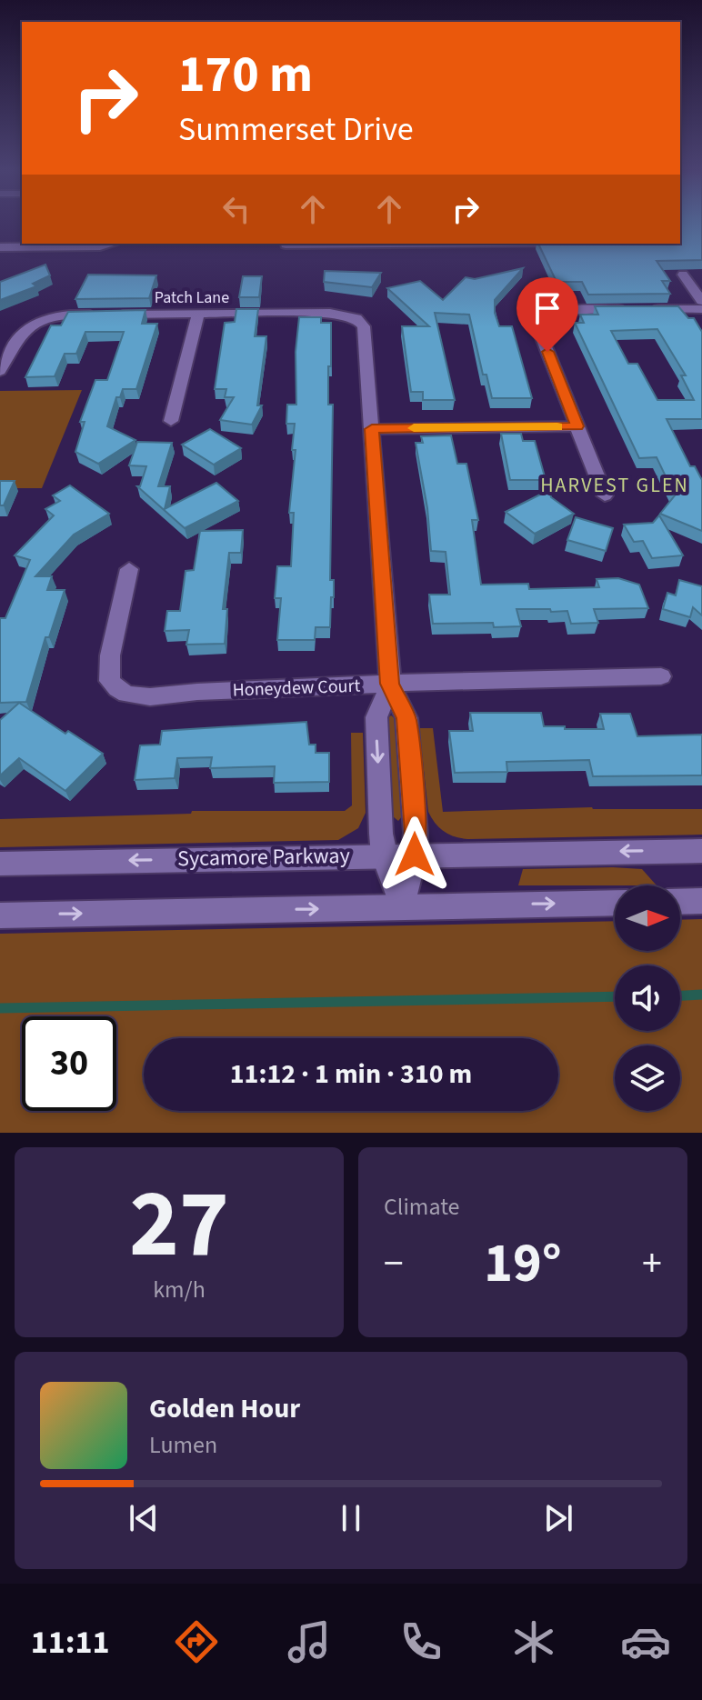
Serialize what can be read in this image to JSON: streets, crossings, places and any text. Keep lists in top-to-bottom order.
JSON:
{
  "streets": {
    "street": ["Patch Lane", "Honeydew Court", "Sycamore Parkway"]
  },
  "districts": ["HARVEST GLEN"],
  "north": "right",
  "page": {
    "turn": ["170 m", "Summerset Drive"],
    "limit": "30",
    "trip": "11:12 · 1 min · 310 m",
    "tile": [
      ["27", "km/h"],
      "Climate"
    ],
    "heat": ["−", "19°", "+"],
    "song": ["Golden Hour", "Lumen"],
    "tabs": "11:11"
  }
}
